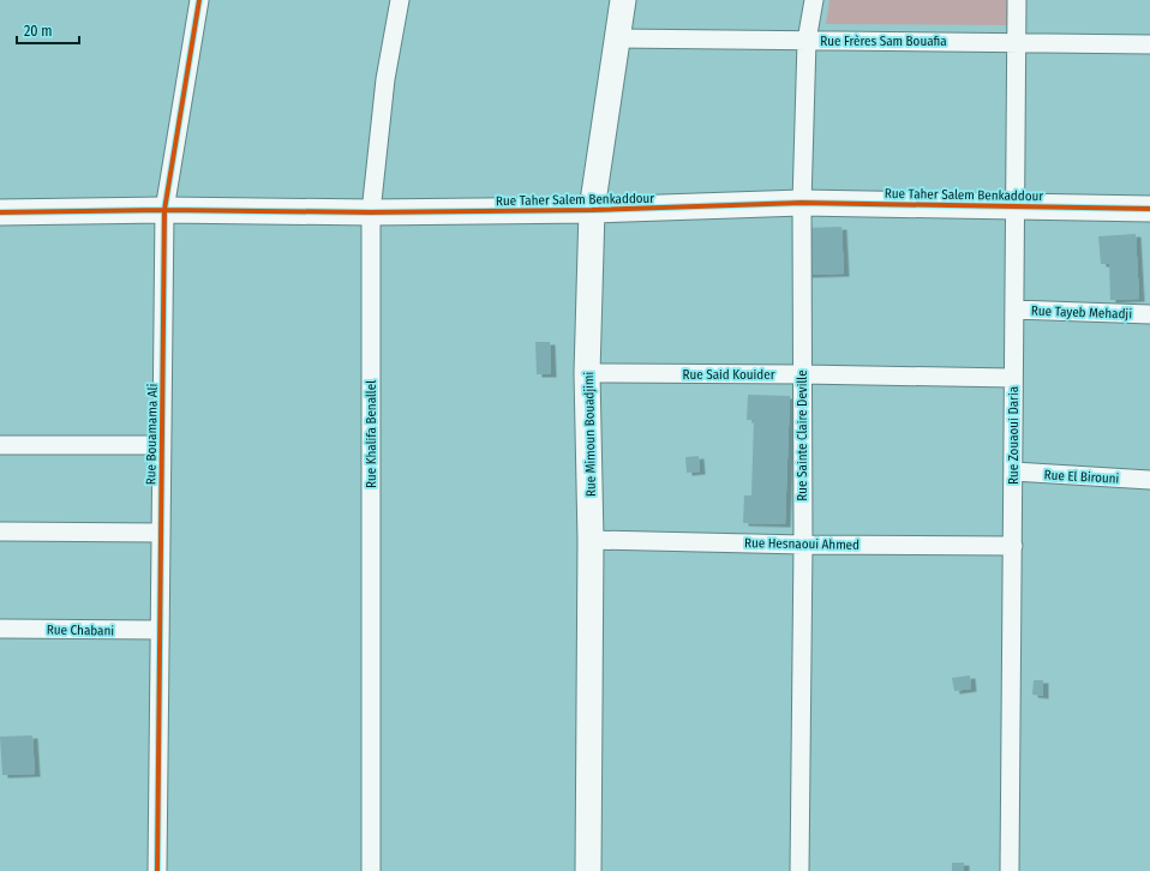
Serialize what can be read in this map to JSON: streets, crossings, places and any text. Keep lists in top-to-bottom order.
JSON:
{
  "streets": {
    "street": [
      "Rue Frères Sam Bouafia",
      "Rue Taher Salem Benkaddour",
      "Rue Tayeb Mehadji",
      "Rue Said Kouider",
      "Rue Bouamama Ali",
      "Rue Khalifa Benallel",
      "Rue Mimoun Bouadjimi",
      "Rue Sainte Claire Deville",
      "Rue Zouaoui Daria",
      "Rue El Birouni",
      "Rue Hesnaoui Ahmed",
      "Rue Chabani"
    ]
  },
  "crossings": [
    ["Rue Frères Sam Bouafia", "Rue Mimoun Bouadjimi"],
    ["Rue Frères Sam Bouafia", "Rue Sainte Claire Deville"],
    ["Rue Frères Sam Bouafia", "Rue Zouaoui Daria"],
    ["Rue Taher Salem Benkaddour", "Rue Bouamama Ali"],
    ["Rue Taher Salem Benkaddour", "Rue Khalifa Benallel"],
    ["Rue Taher Salem Benkaddour", "Rue Mimoun Bouadjimi"],
    ["Rue Taher Salem Benkaddour", "Rue Sainte Claire Deville"],
    ["Rue Taher Salem Benkaddour", "Rue Zouaoui Daria"],
    ["Rue Tayeb Mehadji", "Rue Zouaoui Daria"],
    ["Rue Said Kouider", "Rue Mimoun Bouadjimi"],
    ["Rue Said Kouider", "Rue Sainte Claire Deville"],
    ["Rue Said Kouider", "Rue Zouaoui Daria"],
    ["Rue Bouamama Ali", "Rue Chabani"],
    ["Rue Mimoun Bouadjimi", "Rue Hesnaoui Ahmed"],
    ["Rue Sainte Claire Deville", "Rue Hesnaoui Ahmed"],
    ["Rue Zouaoui Daria", "Rue El Birouni"],
    ["Rue Zouaoui Daria", "Rue Hesnaoui Ahmed"]
  ],
  "scale_bar": "20 m"
}
